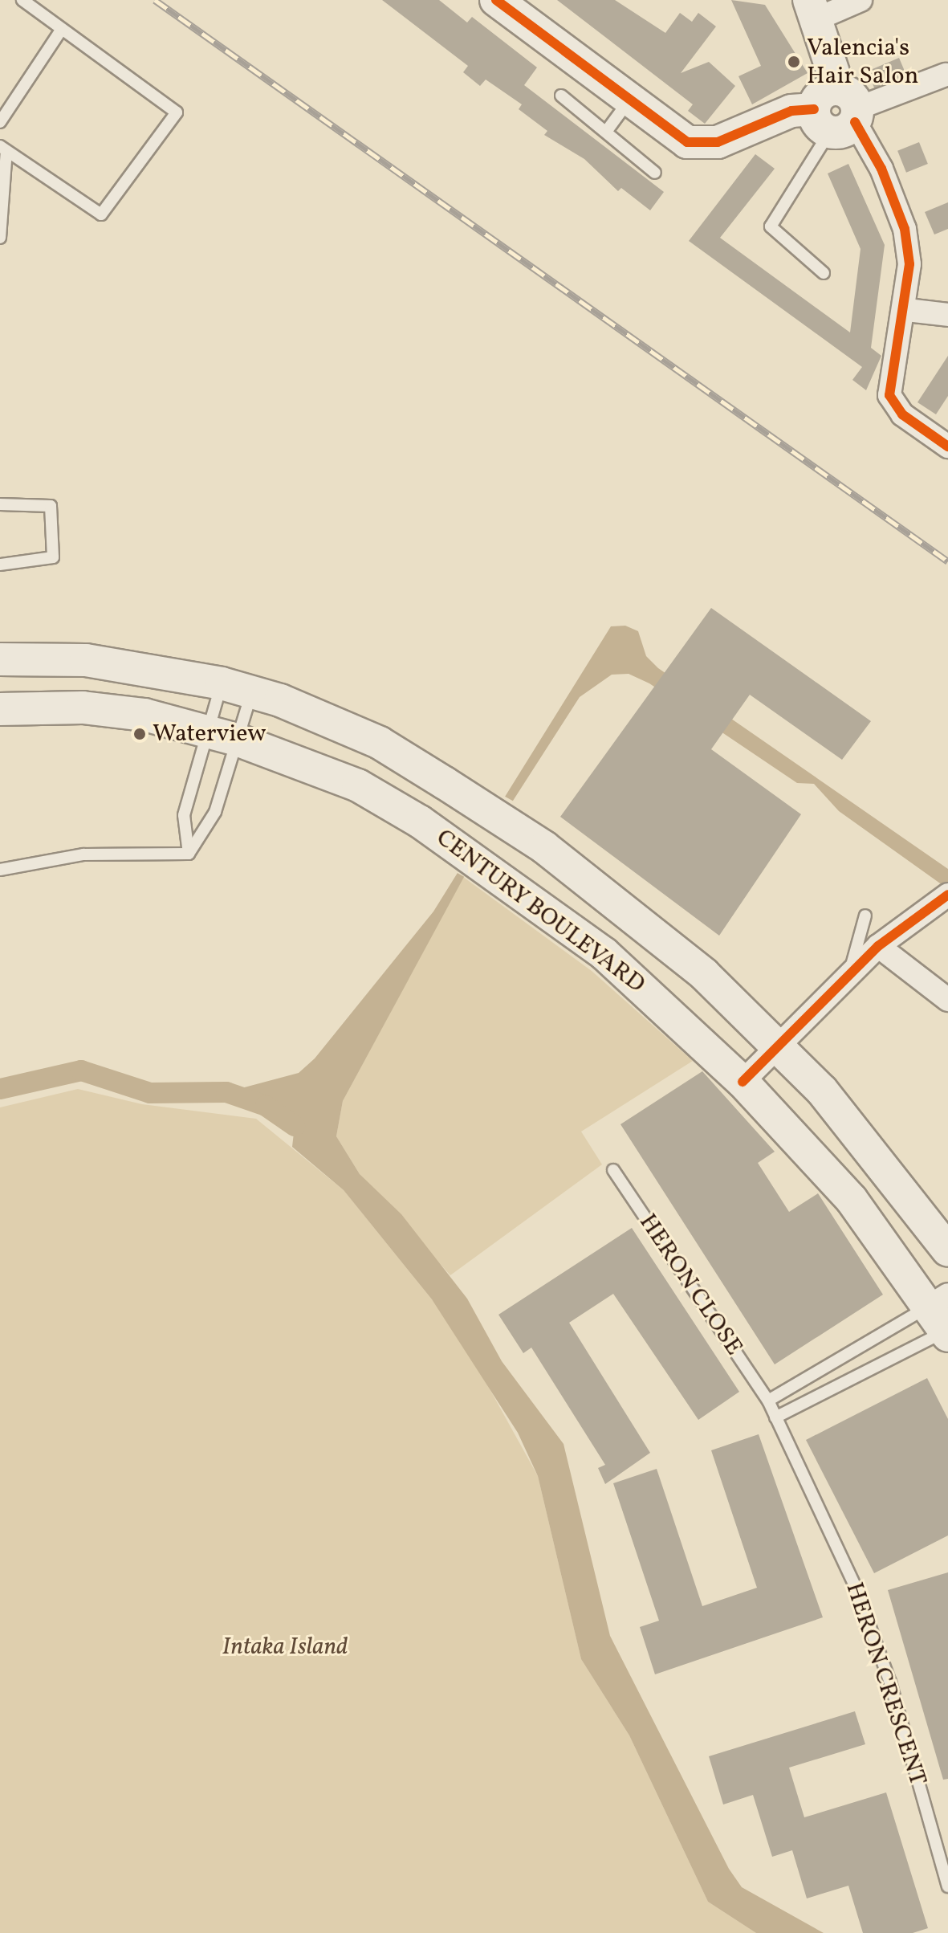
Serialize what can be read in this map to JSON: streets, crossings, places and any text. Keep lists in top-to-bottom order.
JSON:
{
  "streets": {
    "main road": ["CENTURY BOULEVARD"],
    "lane": ["HERON CLOSE", "HERON CRESCENT"]
  },
  "crossings": [
    ["HERON CLOSE", "HERON CRESCENT"]
  ],
  "parks": ["Intaka Island"],
  "places": ["Valencia's Hair Salon", "Waterview"]
}
